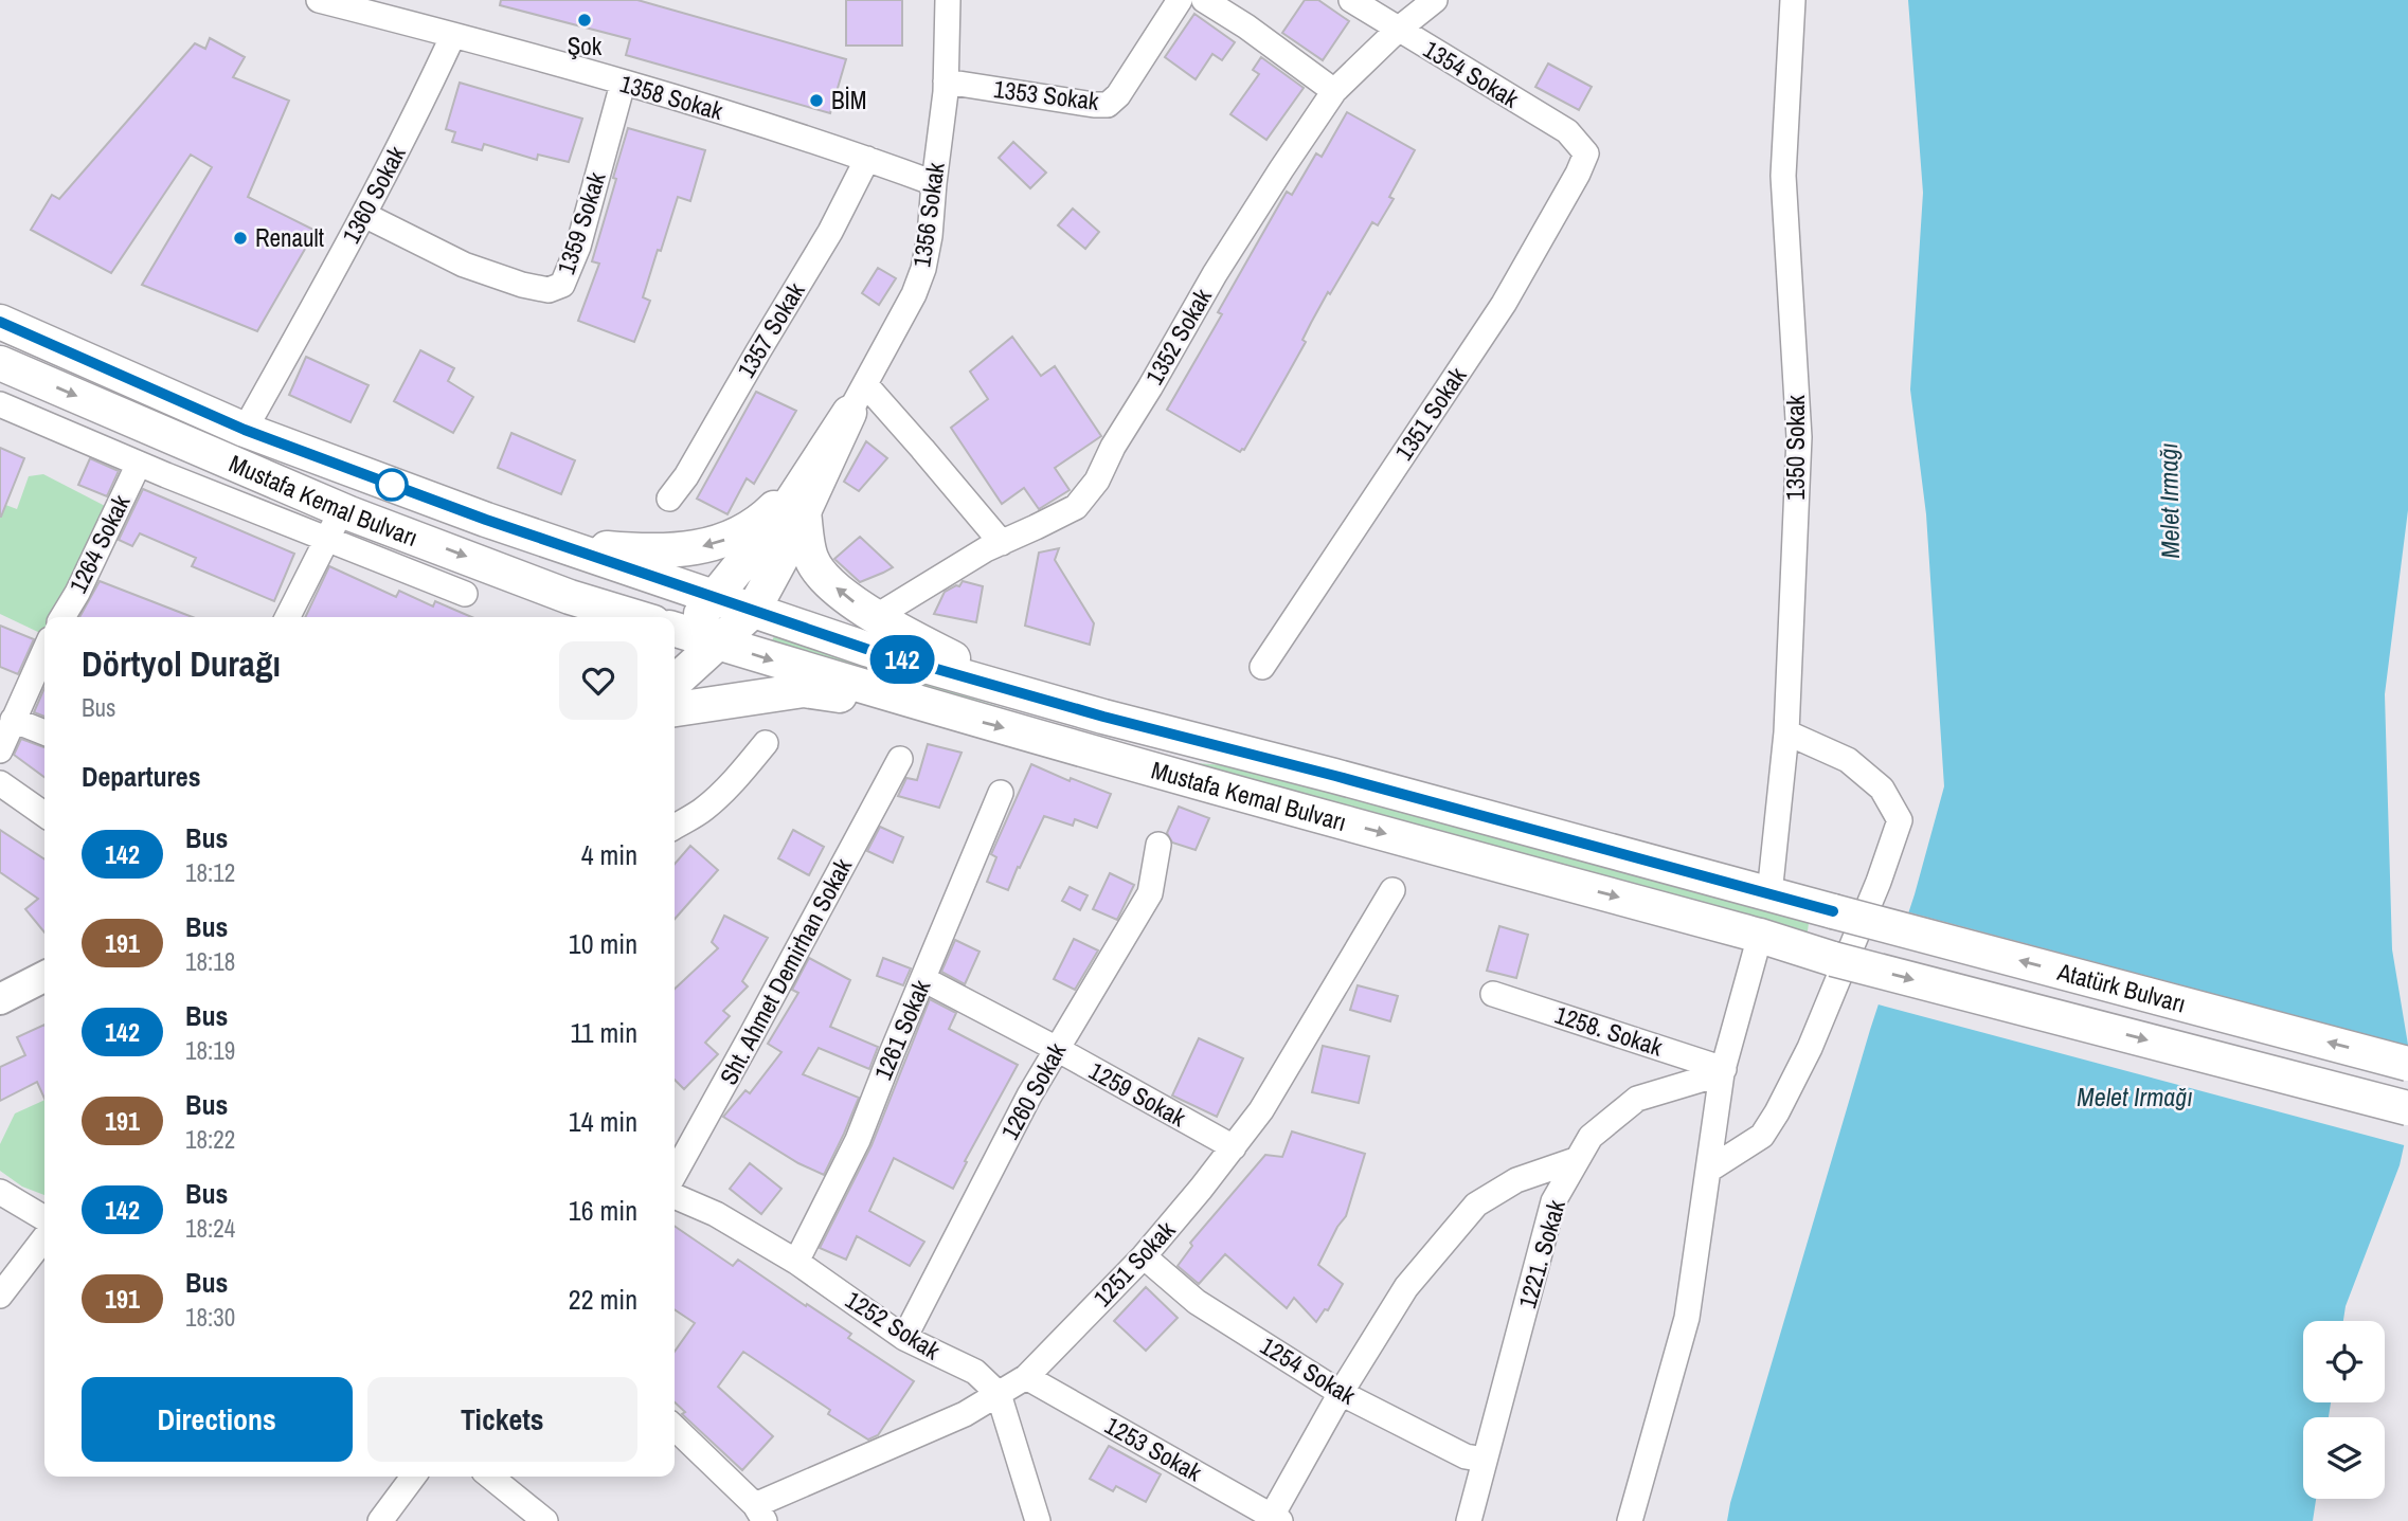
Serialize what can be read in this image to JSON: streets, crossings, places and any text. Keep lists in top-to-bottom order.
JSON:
{
  "streets": {
    "highway": ["Mustafa Kemal Bulvarı", "Atatürk Bulvarı"],
    "street": [
      "1354 Sokak",
      "1353 Sokak",
      "1358 Sokak",
      "1360 Sokak",
      "1356 Sokak",
      "1359 Sokak",
      "1357 Sokak",
      "1352 Sokak",
      "1351 Sokak",
      "1350 Sokak",
      "1264 Sokak",
      "Sht. Ahmet Demirhan Sokak",
      "1261 Sokak",
      "1258. Sokak",
      "1260 Sokak",
      "1259 Sokak",
      "1221. Sokak",
      "1251 Sokak",
      "1252 Sokak",
      "1254 Sokak",
      "1253 Sokak"
    ]
  },
  "crossings": [
    ["1354 Sokak", "1352 Sokak"],
    ["1354 Sokak", "1351 Sokak"],
    ["1353 Sokak", "1356 Sokak"],
    ["1358 Sokak", "1360 Sokak"],
    ["1358 Sokak", "1356 Sokak"],
    ["1358 Sokak", "1359 Sokak"],
    ["1358 Sokak", "1357 Sokak"],
    ["1360 Sokak", "1359 Sokak"],
    ["1360 Sokak", "Mustafa Kemal Bulvarı"],
    ["1350 Sokak", "Mustafa Kemal Bulvarı"],
    ["Mustafa Kemal Bulvarı", "Atatürk Bulvarı"],
    ["1261 Sokak", "1259 Sokak"],
    ["1261 Sokak", "1252 Sokak"],
    ["1258. Sokak", "1221. Sokak"],
    ["1260 Sokak", "1259 Sokak"],
    ["1260 Sokak", "1252 Sokak"],
    ["1259 Sokak", "1251 Sokak"],
    ["1221. Sokak", "1254 Sokak"],
    ["1251 Sokak", "1252 Sokak"],
    ["1251 Sokak", "1254 Sokak"],
    ["1251 Sokak", "1253 Sokak"]
  ],
  "water": ["Melet Irmağı"],
  "places": ["Şok", "BİM", "Renault"],
  "lines": ["bus line 142"],
  "page": {
    "on_map": "142",
    "heading": [
      ["Dörtyol Durağı", "Bus"],
      "Departures"
    ],
    "list": [
      {
        "mark": "142",
        "name": "Bus",
        "note": "18:12",
        "value": "4 min"
      },
      {
        "mark": "191",
        "name": "Bus",
        "note": "18:18",
        "value": "10 min"
      },
      {
        "mark": "142",
        "name": "Bus",
        "note": "18:19",
        "value": "11 min"
      },
      {
        "mark": "191",
        "name": "Bus",
        "note": "18:22",
        "value": "14 min"
      },
      {
        "mark": "142",
        "name": "Bus",
        "note": "18:24",
        "value": "16 min"
      },
      {
        "mark": "191",
        "name": "Bus",
        "note": "18:30",
        "value": "22 min"
      }
    ],
    "buttons": ["Directions", "Tickets"]
  }
}
